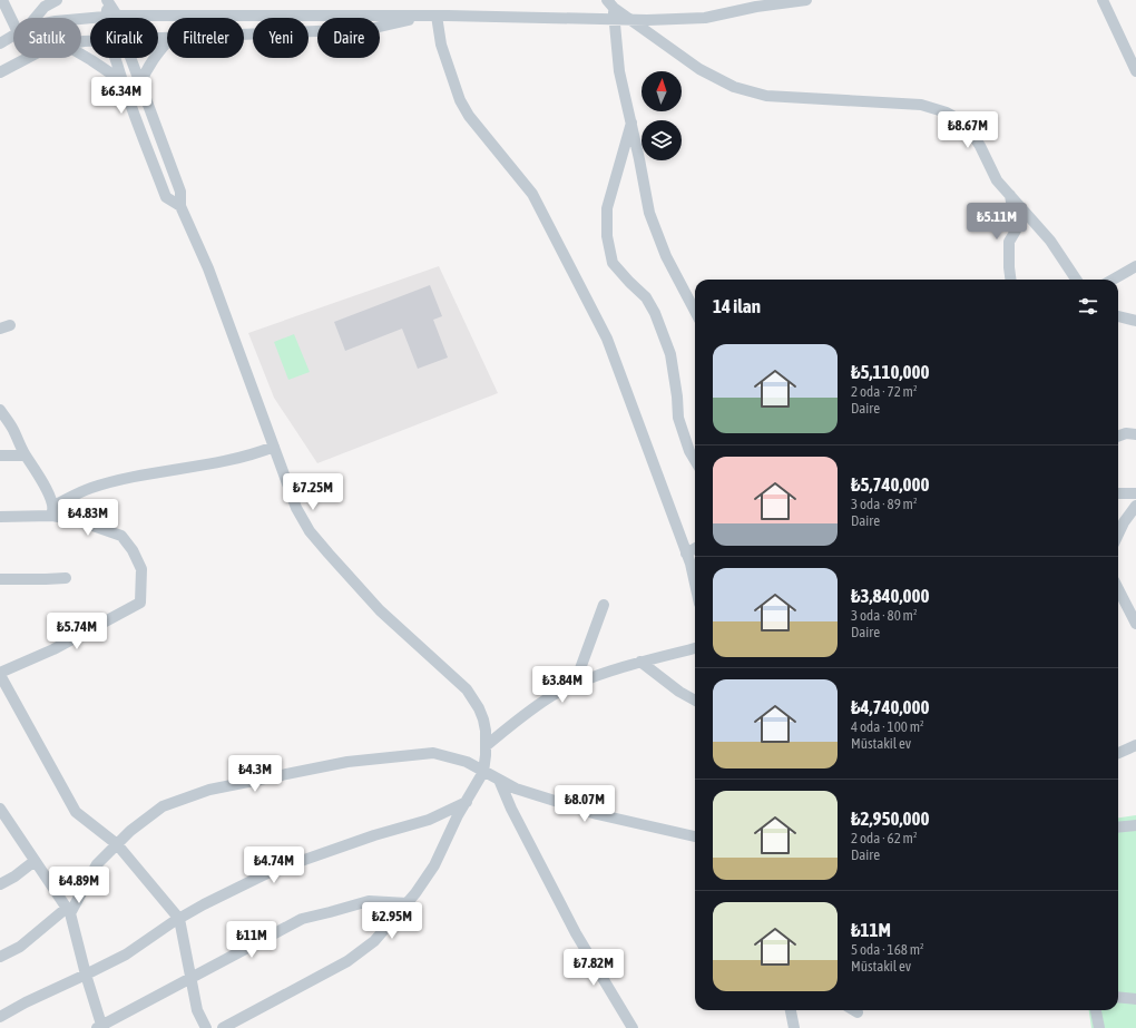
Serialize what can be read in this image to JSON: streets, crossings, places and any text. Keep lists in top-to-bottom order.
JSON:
{
  "north": "top",
  "page": {
    "chip": [
      "Satılık",
      "Kiralık",
      "Filtreler",
      "Yeni",
      "Daire"
    ],
    "price": [
      "₺6.34M",
      "₺8.67M",
      "₺5.11M",
      "₺7.25M",
      "₺4.83M",
      "₺5.74M",
      "₺3.84M",
      "₺4.3M",
      "₺8.07M",
      "₺4.74M",
      "₺4.89M",
      "₺2.95M",
      "₺11M",
      "₺7.82M"
    ],
    "heading": "14 ilan",
    "list": [
      {
        "name": "₺5,110,000",
        "note": "2 oda · 72 m² · Daire"
      },
      {
        "name": "₺5,740,000",
        "note": "3 oda · 89 m² · Daire"
      },
      {
        "name": "₺3,840,000",
        "note": "3 oda · 80 m² · Daire"
      },
      {
        "name": "₺4,740,000",
        "note": "4 oda · 100 m² · Müstakil ev"
      },
      {
        "name": "₺2,950,000",
        "note": "2 oda · 62 m² · Daire"
      },
      {
        "name": "₺11M",
        "note": "5 oda · 168 m² · Müstakil ev"
      }
    ]
  }
}
